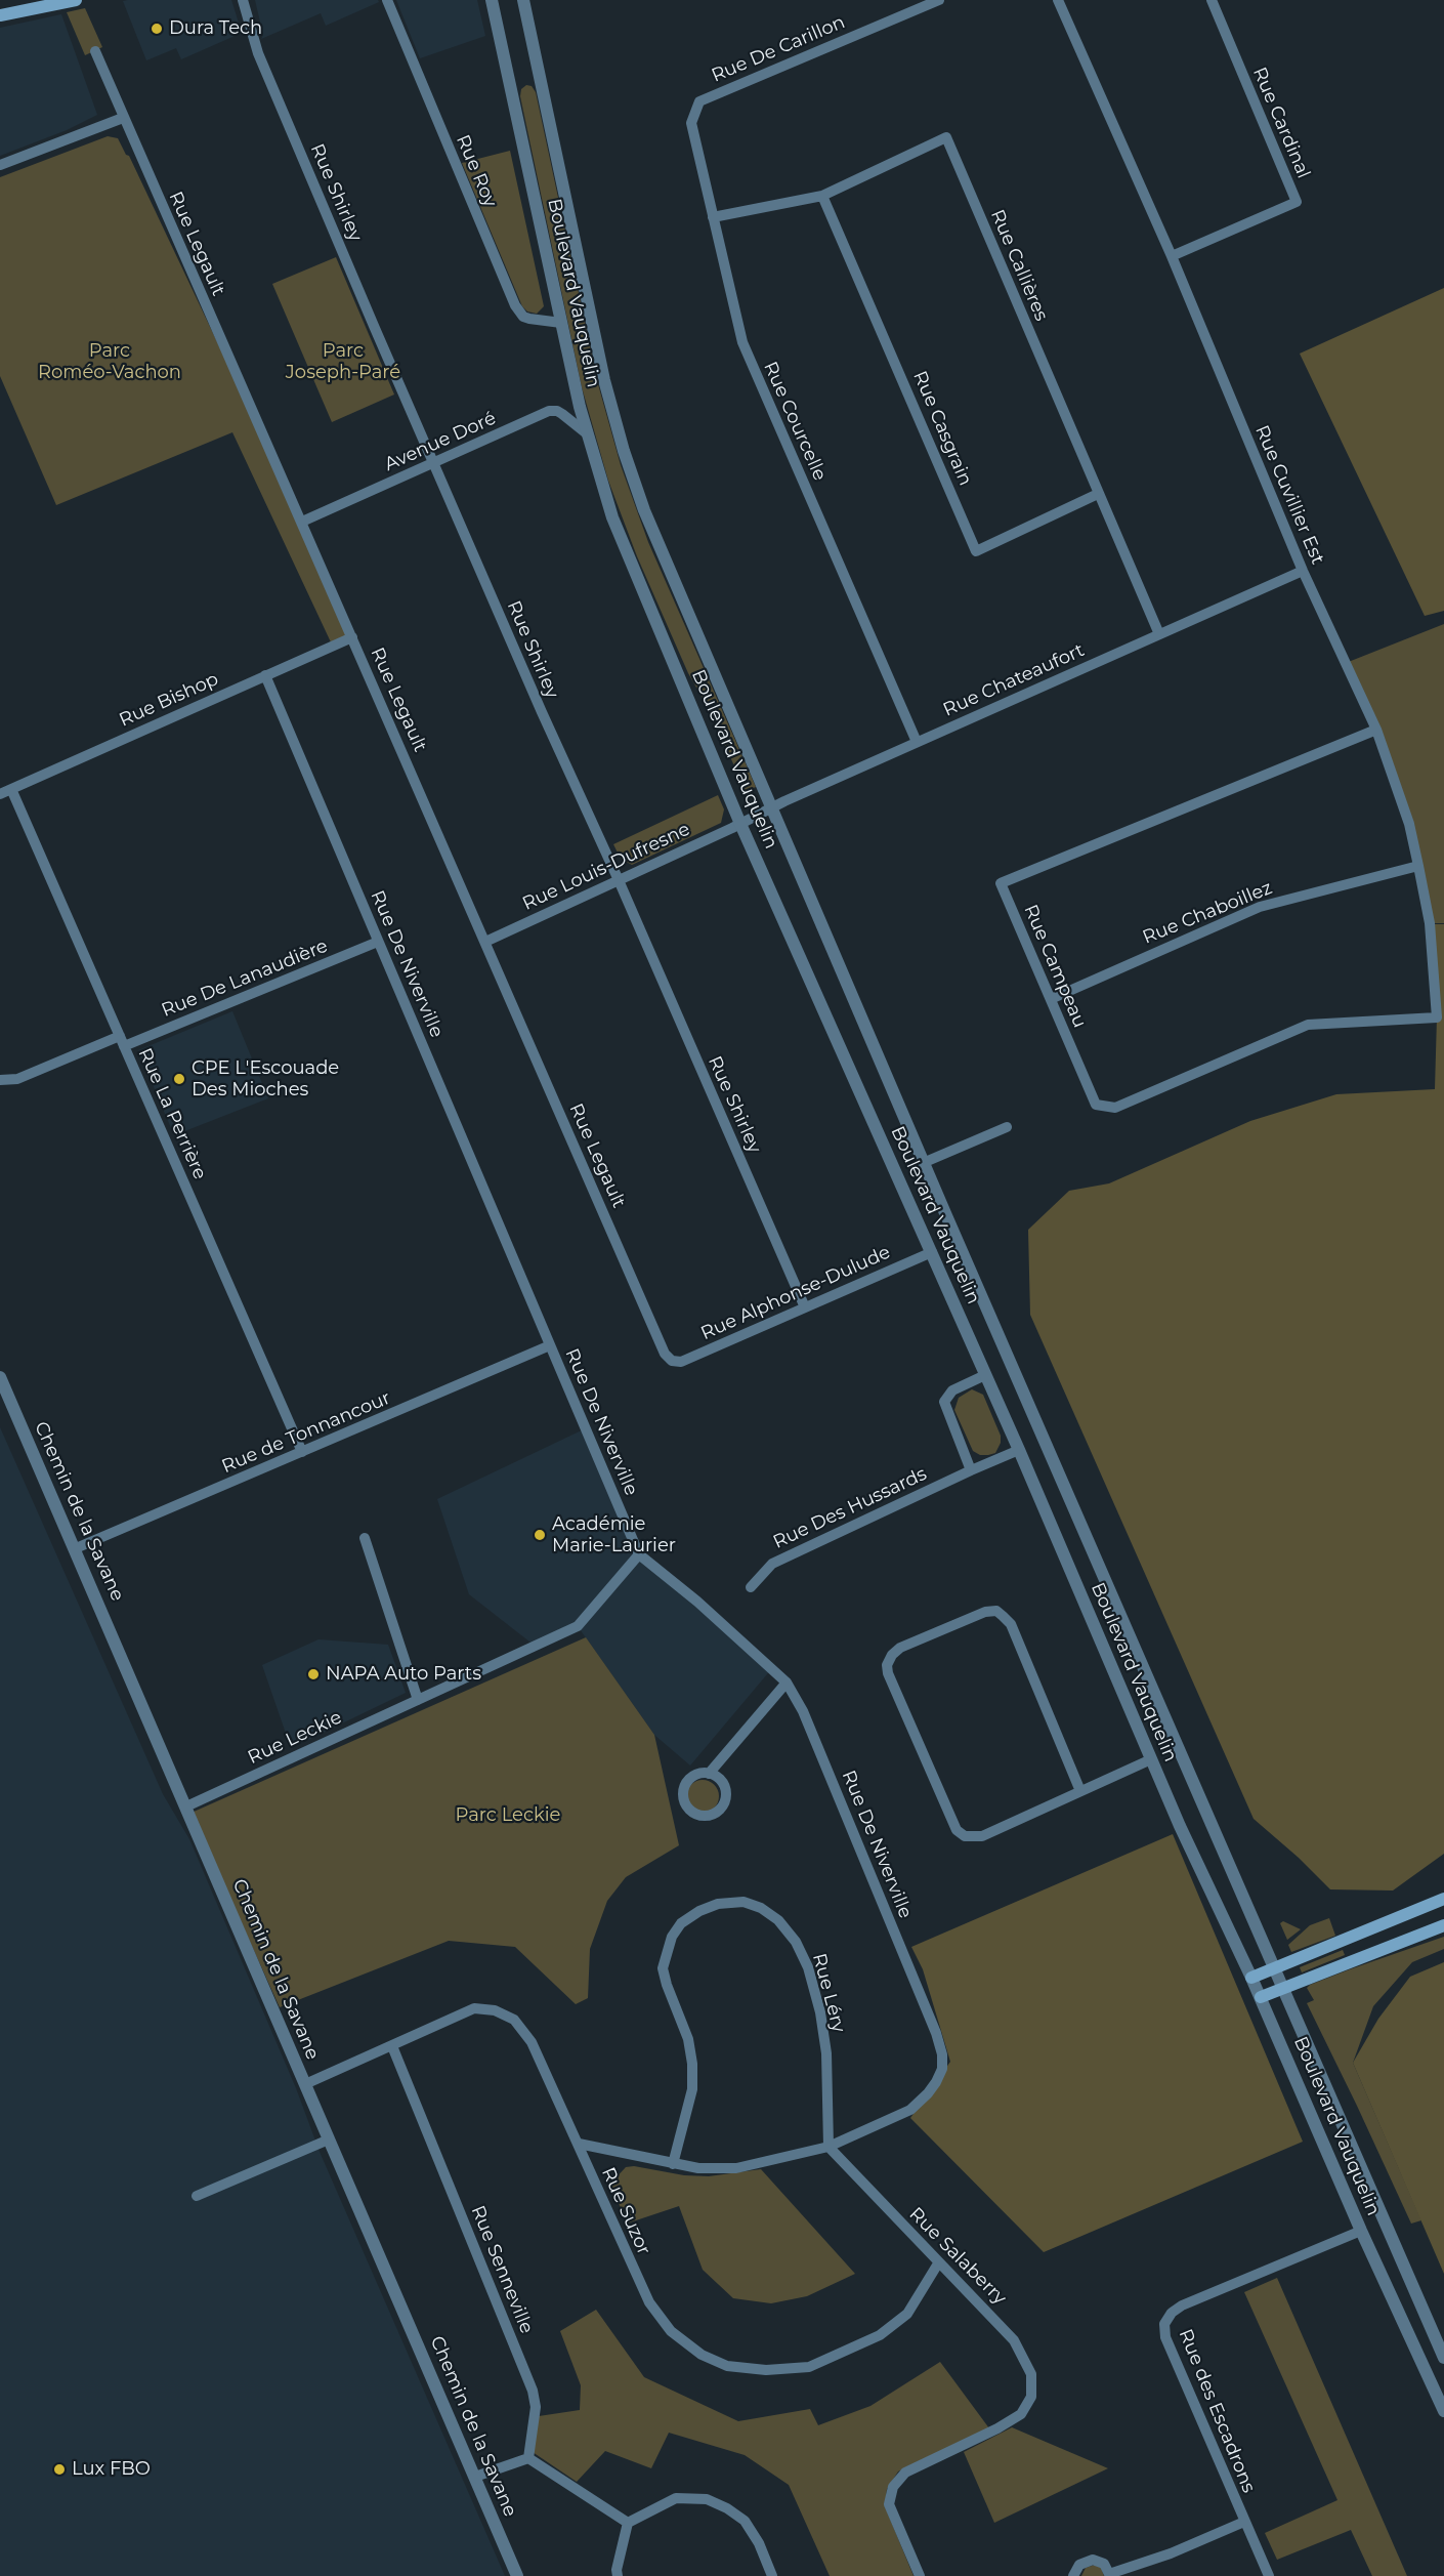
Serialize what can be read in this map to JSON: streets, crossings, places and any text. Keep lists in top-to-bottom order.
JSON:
{
  "streets": {
    "street": [
      "Rue De Carillon",
      "Rue Cardinal",
      "Rue Roy",
      "Rue Shirley",
      "Rue Legault",
      "Rue Callières",
      "Boulevard Vauquelin",
      "Rue Courcelle",
      "Rue Casgrain",
      "Avenue Doré",
      "Rue Cuvillier Est",
      "Rue Chateaufort",
      "Rue Bishop",
      "Rue Louis-Dufresne",
      "Rue Chaboillez",
      "Rue De Niverville",
      "Rue Campeau",
      "Rue De Lanaudière",
      "Rue La Perrière",
      "Rue Alphonse-Dulude",
      "Rue de Tonnancour",
      "Rue Des Hussards",
      "Chemin de la Savane",
      "Rue Leckie",
      "Rue Léry",
      "Rue Suzor",
      "Rue Salaberry",
      "Rue Senneville",
      "Rue des Escadrons"
    ]
  },
  "crossings": [
    ["Rue De Carillon", "Rue Courcelle"],
    ["Rue Cardinal", "Rue Cuvillier Est"],
    ["Rue Roy", "Boulevard Vauquelin"],
    ["Rue Shirley", "Avenue Doré"],
    ["Rue Shirley", "Rue Louis-Dufresne"],
    ["Rue Shirley", "Rue Alphonse-Dulude"],
    ["Rue Legault", "Avenue Doré"],
    ["Rue Legault", "Rue Bishop"],
    ["Rue Legault", "Rue Louis-Dufresne"],
    ["Rue Legault", "Rue Alphonse-Dulude"],
    ["Rue Callières", "Rue Courcelle"],
    ["Rue Callières", "Rue Casgrain"],
    ["Rue Callières", "Rue Chateaufort"],
    ["Boulevard Vauquelin", "Avenue Doré"],
    ["Boulevard Vauquelin", "Rue Chateaufort"],
    ["Boulevard Vauquelin", "Rue Louis-Dufresne"],
    ["Boulevard Vauquelin", "Rue Alphonse-Dulude"],
    ["Boulevard Vauquelin", "Rue Des Hussards"],
    ["Boulevard Vauquelin", "Rue des Escadrons"],
    ["Rue Courcelle", "Rue Chateaufort"],
    ["Rue Cuvillier Est", "Rue Chateaufort"],
    ["Rue Cuvillier Est", "Rue Chaboillez"],
    ["Rue Cuvillier Est", "Rue Campeau"],
    ["Rue Chateaufort", "Rue Louis-Dufresne"],
    ["Rue Bishop", "Rue De Niverville"],
    ["Rue Bishop", "Rue La Perrière"],
    ["Rue Chaboillez", "Rue Campeau"],
    ["Rue De Niverville", "Rue De Lanaudière"],
    ["Rue De Niverville", "Rue de Tonnancour"],
    ["Rue De Niverville", "Rue Leckie"],
    ["Rue De Niverville", "Rue Léry"],
    ["Rue De Niverville", "Rue Salaberry"],
    ["Rue De Lanaudière", "Rue La Perrière"],
    ["Rue La Perrière", "Rue de Tonnancour"],
    ["Rue de Tonnancour", "Chemin de la Savane"],
    ["Chemin de la Savane", "Rue Leckie"],
    ["Chemin de la Savane", "Rue Suzor"],
    ["Rue Léry", "Rue Salaberry"],
    ["Rue Suzor", "Rue Salaberry"],
    ["Rue Suzor", "Rue Senneville"]
  ],
  "parks": ["Parc Roméo-Vachon", "Parc Joseph-Paré", "Parc Leckie"],
  "places": [
    "Dura Tech",
    "CPE L'Escouade Des Mioches",
    "Académie Marie-Laurier",
    "NAPA Auto Parts",
    "Lux FBO"
  ]
}
